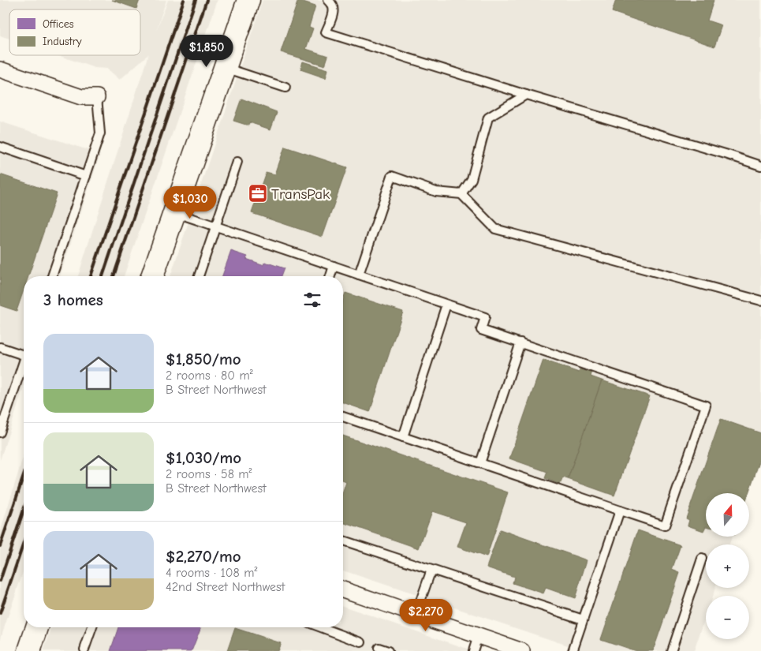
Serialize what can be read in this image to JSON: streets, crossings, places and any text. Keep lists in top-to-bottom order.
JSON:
{
  "places": {
    "office": ["TransPak"]
  },
  "legend": ["Offices", "Industry"],
  "north": "top",
  "page": {
    "price": ["$1,850", "$1,030", "$2,270"],
    "heading": "3 homes",
    "list": [
      {
        "name": "$1,850/mo",
        "note": "2 rooms · 80 m² · B Street Northwest"
      },
      {
        "name": "$1,030/mo",
        "note": "2 rooms · 58 m² · B Street Northwest"
      },
      {
        "name": "$2,270/mo",
        "note": "4 rooms · 108 m² · 42nd Street Northwest"
      }
    ],
    "map_buttons": ["+", "−"]
  }
}
